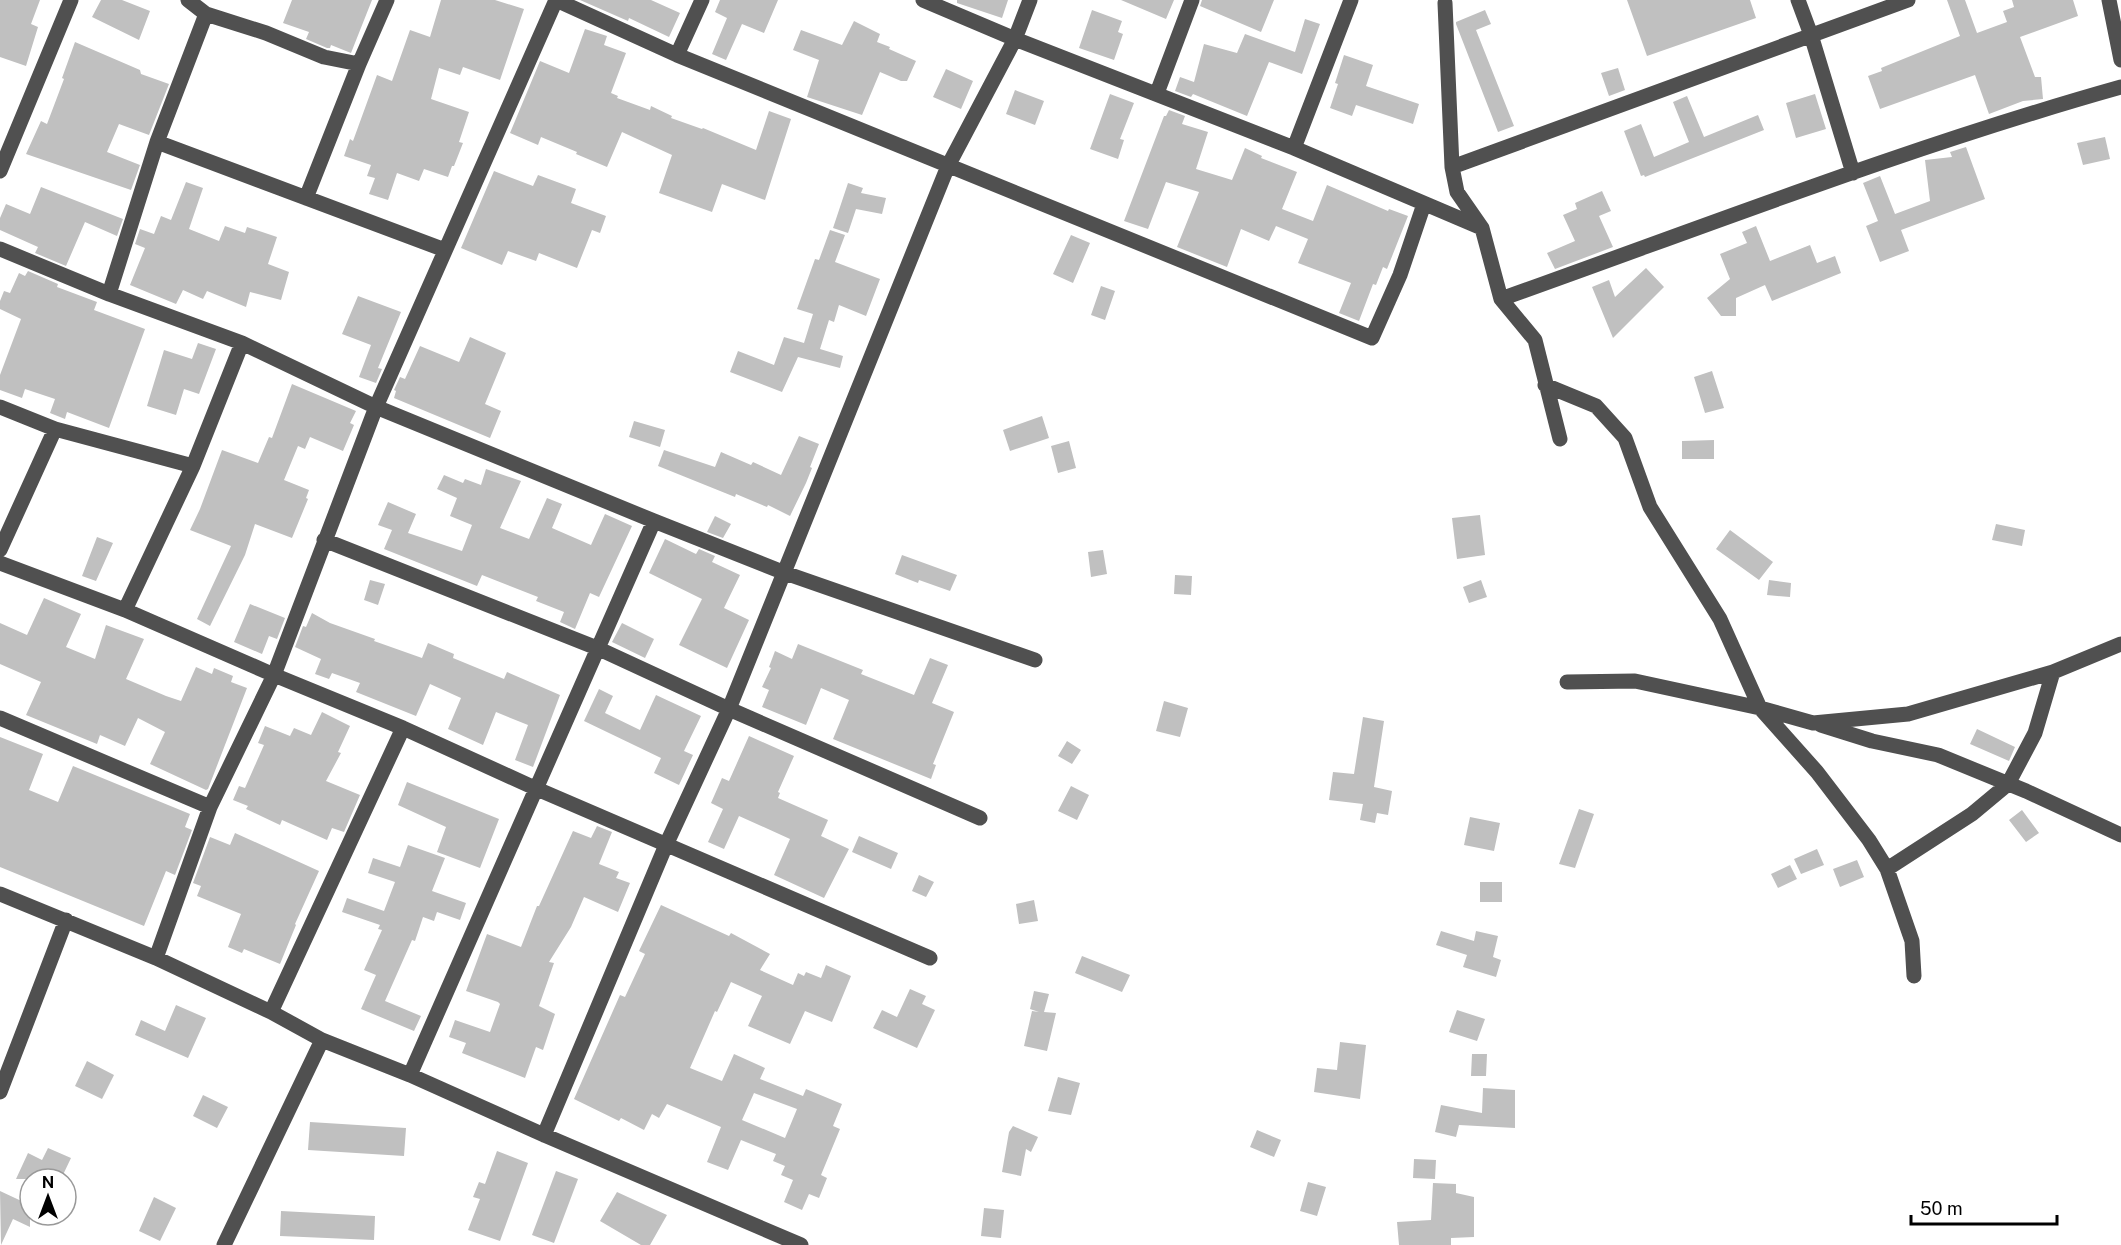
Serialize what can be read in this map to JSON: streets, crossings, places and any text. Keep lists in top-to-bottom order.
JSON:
{
  "scale_bar": "50 m",
  "north": "top"
}
